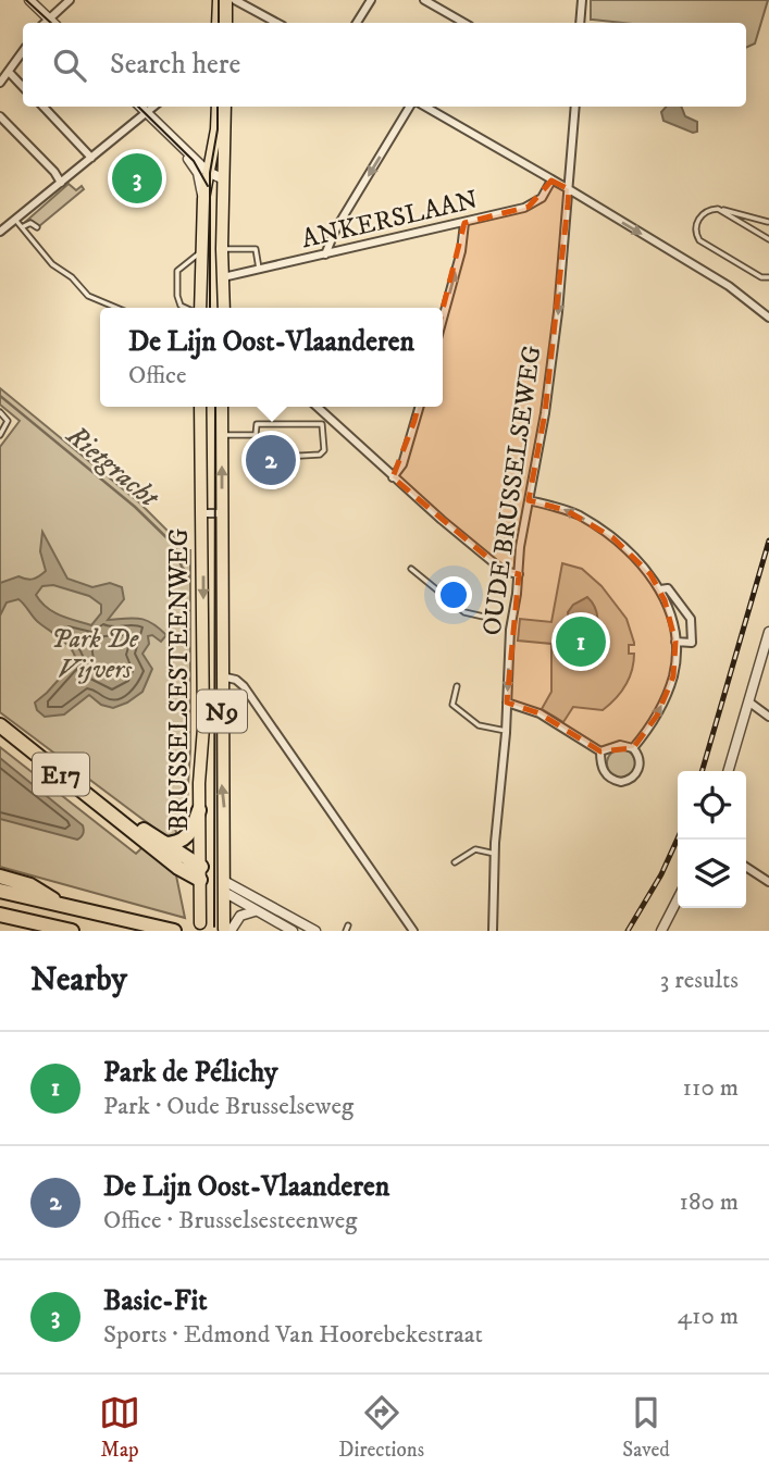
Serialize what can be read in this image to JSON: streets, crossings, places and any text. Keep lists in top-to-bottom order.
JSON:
{
  "streets": {
    "highway": ["N9", "E17"],
    "main road": ["BRUSSELSESTEENWEG"],
    "street": ["ANKERSLAAN", "OUDE BRUSSELSEWEG"]
  },
  "crossings": [
    ["BRUSSELSESTEENWEG", "N9"],
    ["BRUSSELSESTEENWEG", "E17"]
  ],
  "one_way": ["OUDE BRUSSELSEWEG"],
  "water": ["Rietgracht"],
  "parks": ["Park De Vijvers"],
  "page": {
    "search": "Search here",
    "pins": ["3", "2", "1"],
    "popup": ["De Lijn Oost-Vlaanderen", "Office"],
    "heading": ["Nearby", "3 results"],
    "list": [
      {
        "mark": "1",
        "name": "Park de Pélichy",
        "note": "Park · Oude Brusselseweg",
        "value": "110 m"
      },
      {
        "mark": "2",
        "name": "De Lijn Oost-Vlaanderen",
        "note": "Office · Brusselsesteenweg",
        "value": "180 m"
      },
      {
        "mark": "3",
        "name": "Basic-Fit",
        "note": "Sports · Edmond Van Hoorebekestraat",
        "value": "410 m"
      }
    ],
    "nav": ["Map", "Directions", "Saved"]
  }
}
